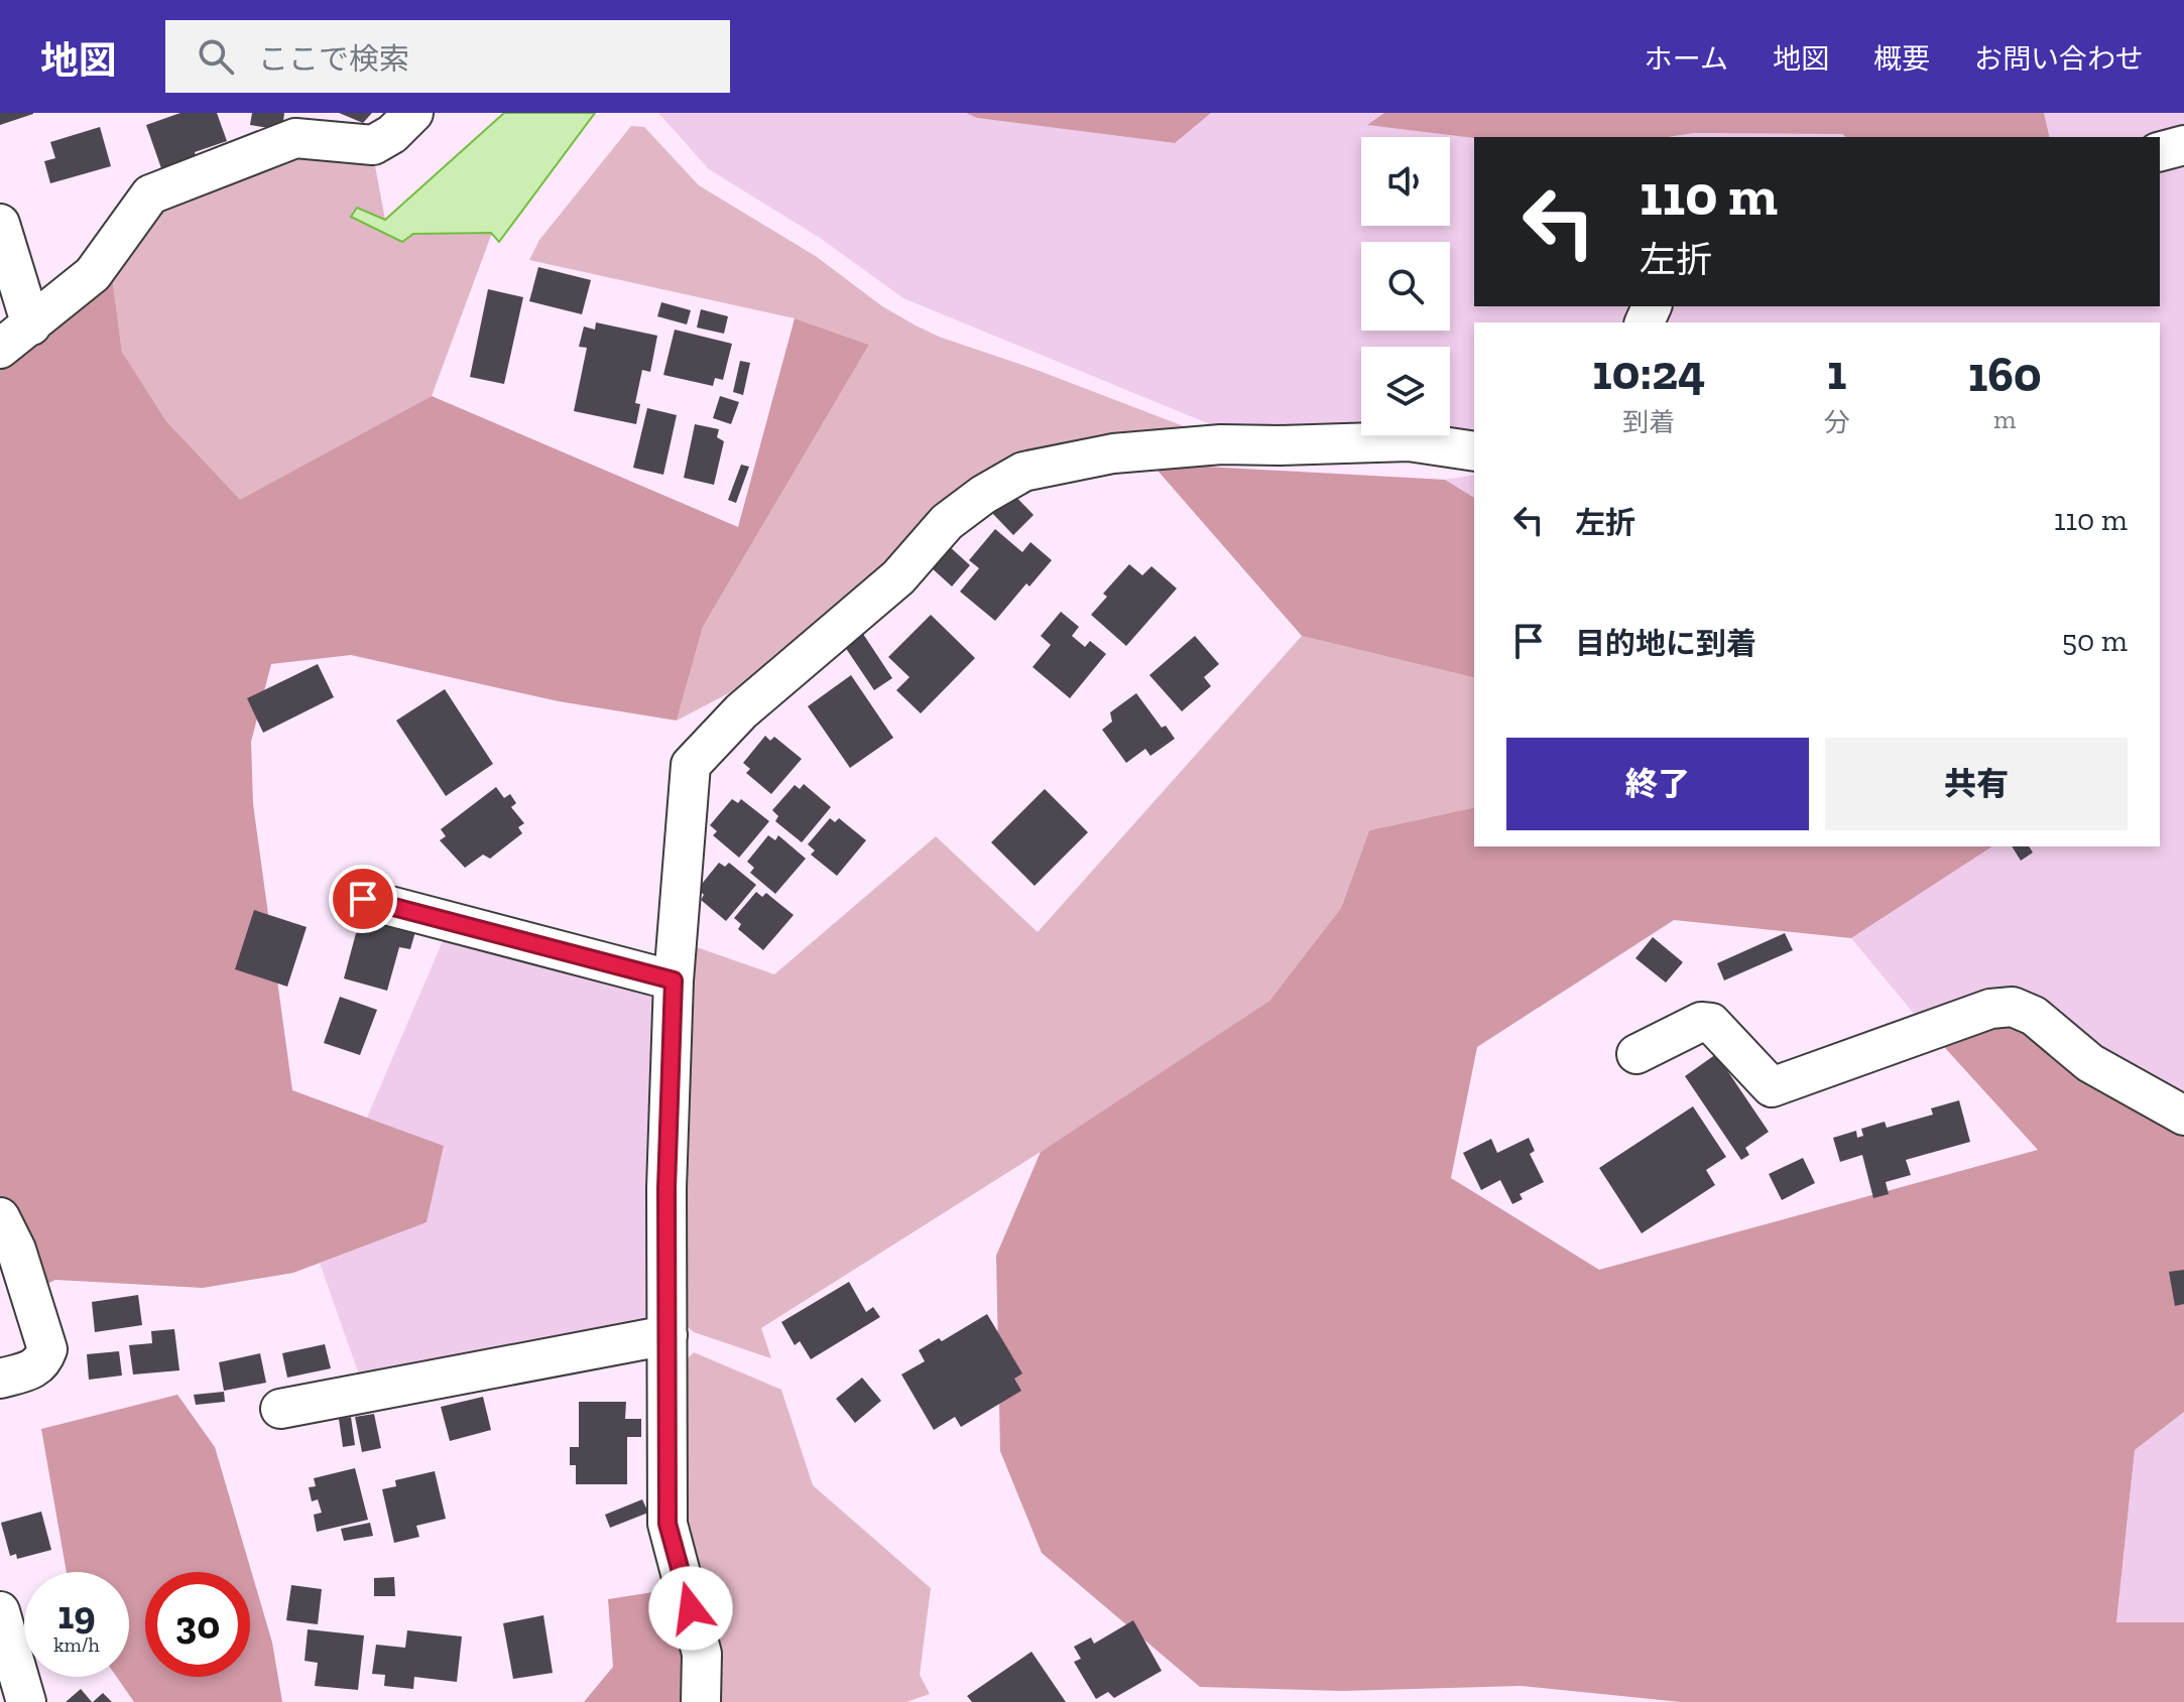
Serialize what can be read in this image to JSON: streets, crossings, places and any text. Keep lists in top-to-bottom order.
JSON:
{
  "page": {
    "header": "地図",
    "search": "ここで検索",
    "nav": [
      "ホーム",
      "地図",
      "概要",
      "お問い合わせ"
    ],
    "turn": ["110 m", "左折"],
    "eta": [
      "10:24",
      "到着",
      "1",
      "分",
      "160",
      "m"
    ],
    "list": [
      {
        "name": "左折",
        "value": "110 m"
      },
      {
        "name": "目的地に到着",
        "value": "50 m"
      }
    ],
    "buttons": ["終了", "共有"],
    "speed": "19 km/h",
    "limit": "30"
  }
}
